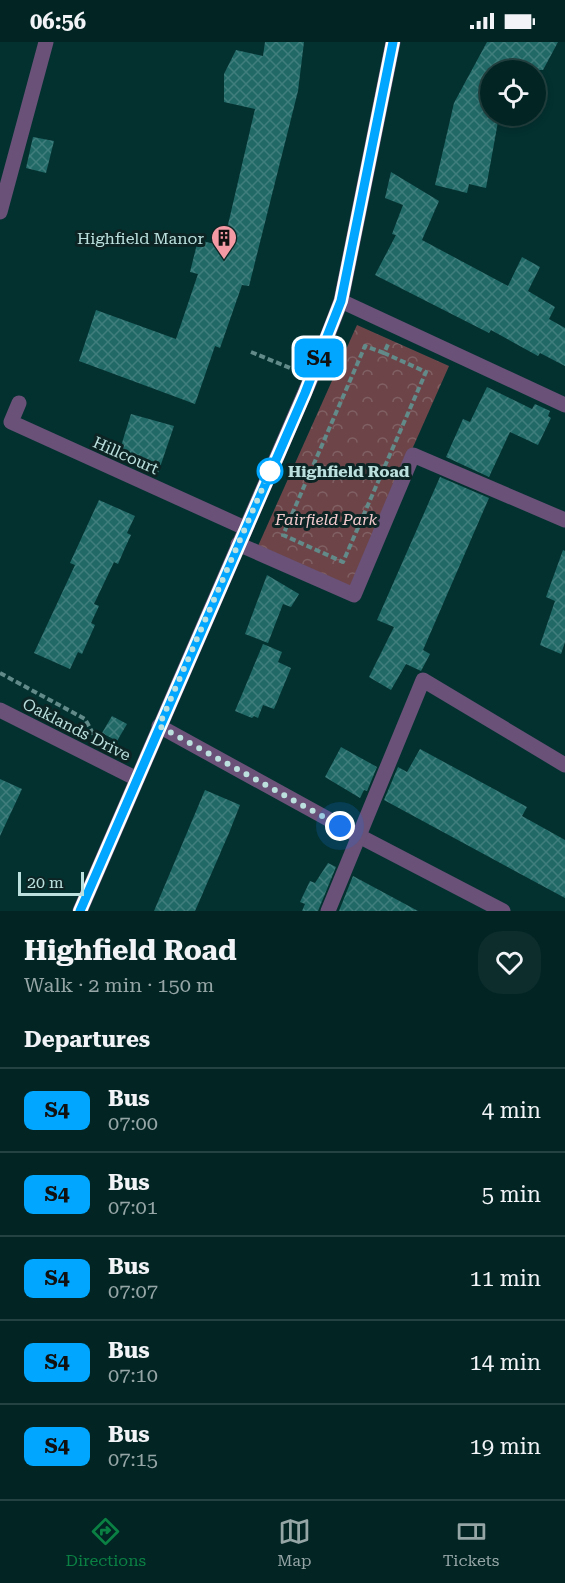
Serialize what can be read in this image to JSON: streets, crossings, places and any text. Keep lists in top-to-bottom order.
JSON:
{
  "streets": {
    "street": ["Hillcourt", "Oaklands Drive"]
  },
  "parks": ["Fairfield Park"],
  "places": {
    "building": ["Highfield Manor"],
    "other": ["Highfield Road"]
  },
  "lines": ["bus line S4"],
  "scale_bar": "20 m",
  "page": {
    "status": "06:56",
    "on_map": "S4",
    "scale": "20 m",
    "heading": [
      ["Highfield Road", "Walk · 2 min · 150 m"],
      "Departures"
    ],
    "list": [
      {
        "mark": "S4",
        "name": "Bus",
        "note": "07:00",
        "value": "4 min"
      },
      {
        "mark": "S4",
        "name": "Bus",
        "note": "07:01",
        "value": "5 min"
      },
      {
        "mark": "S4",
        "name": "Bus",
        "note": "07:07",
        "value": "11 min"
      },
      {
        "mark": "S4",
        "name": "Bus",
        "note": "07:10",
        "value": "14 min"
      },
      {
        "mark": "S4",
        "name": "Bus",
        "note": "07:15",
        "value": "19 min"
      }
    ],
    "tabs": ["Directions", "Map", "Tickets"]
  }
}
